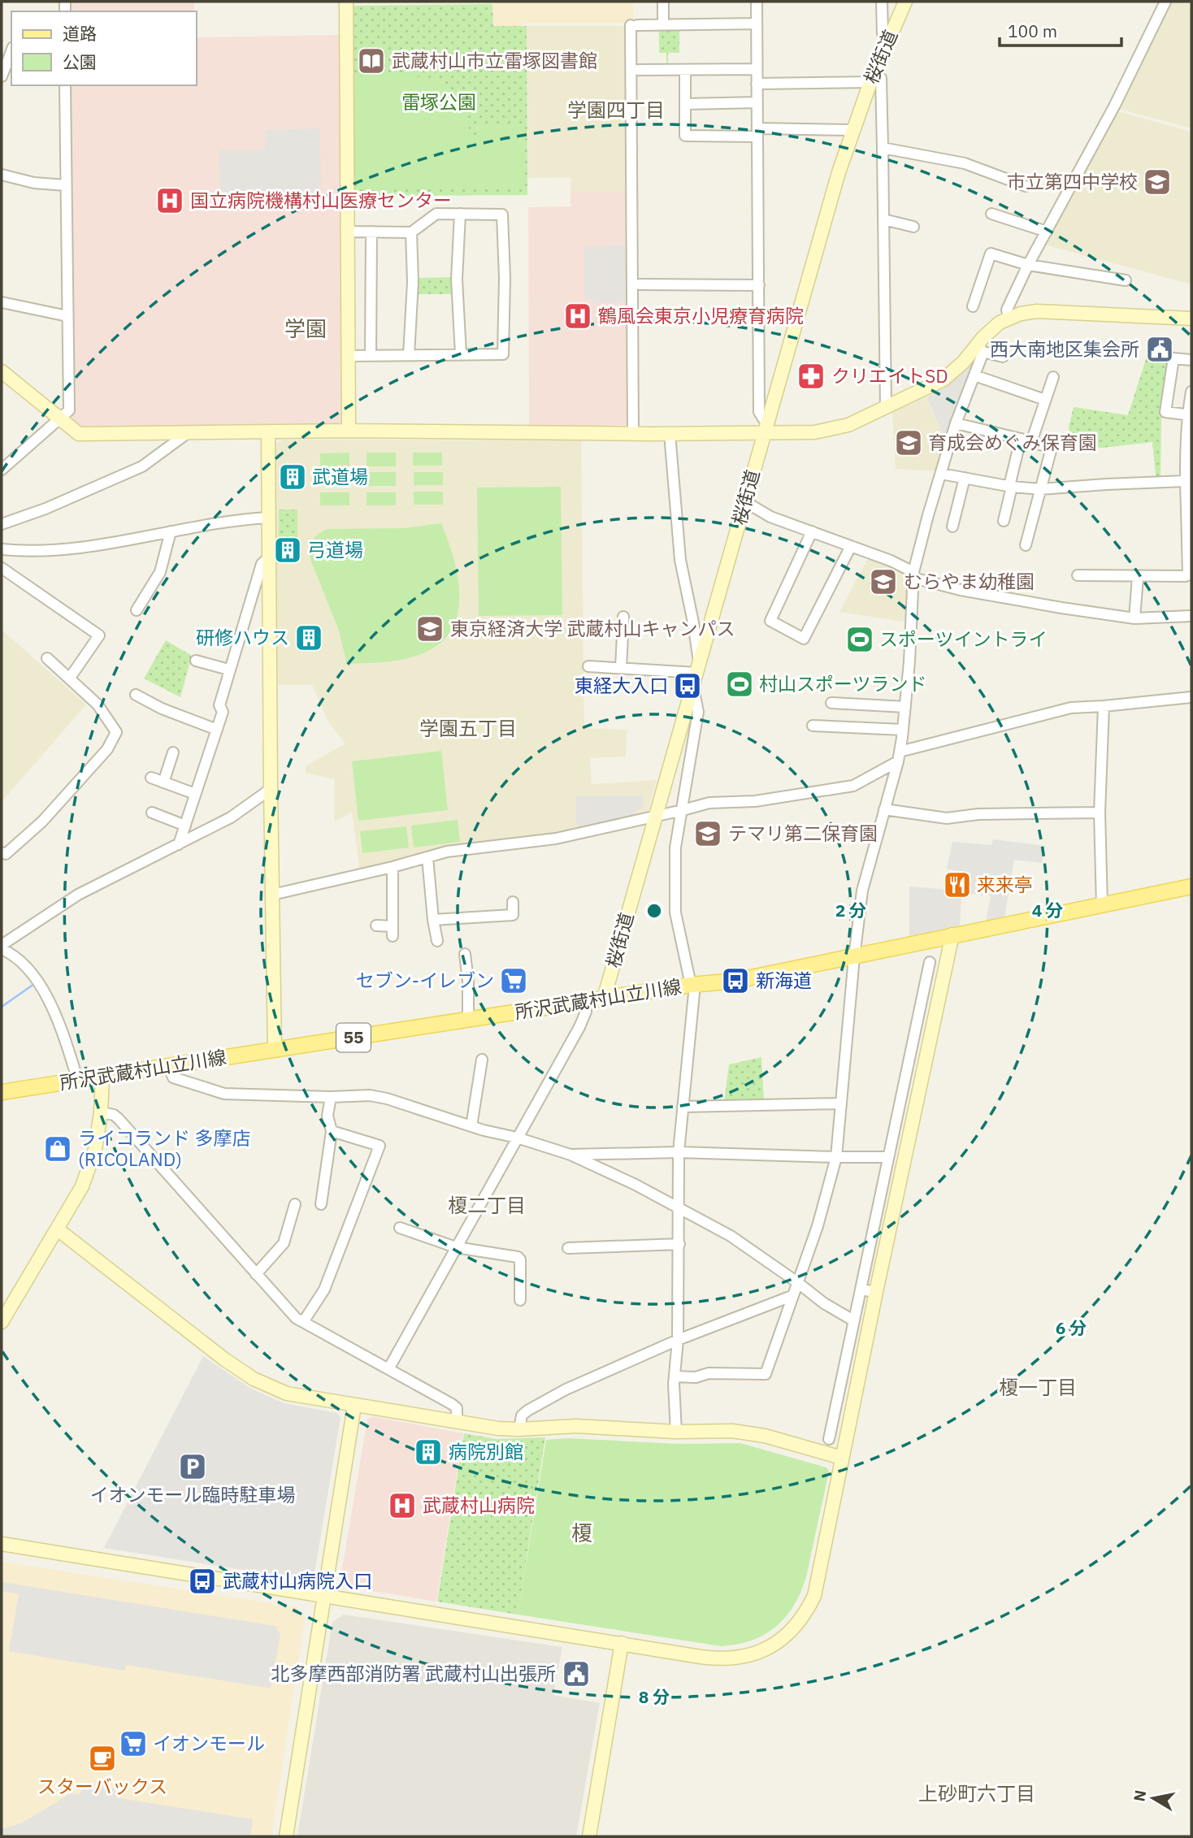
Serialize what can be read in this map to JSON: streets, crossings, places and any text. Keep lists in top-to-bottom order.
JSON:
{
  "streets": {
    "main road": ["所沢武蔵村山立川線", "55"],
    "street": ["桜街道"]
  },
  "crossings": [
    ["桜街道", "所沢武蔵村山立川線"]
  ],
  "districts": [
    "学園四丁目",
    "学園",
    "学園五丁目",
    "榎二丁目",
    "榎一丁目",
    "榎",
    "上砂町六丁目"
  ],
  "parks": ["雷塚公園"],
  "places": {
    "library": ["武蔵村山市立雷塚図書館"],
    "school or university": [
      "市立第四中学校",
      "育成会めぐみ保育園",
      "むらやま幼稚園",
      "東京経済大学 武蔵村山キャンパス",
      "テマリ第二保育園"
    ],
    "hospital": ["国立病院機構村山医療センター", "鶴風会東京小児療育病院", "武蔵村山病院"],
    "public building": ["西大南地区集会所", "北多摩西部消防署 武蔵村山出張所"],
    "pharmacy": ["クリエイトSD"],
    "building": [
      "武道場",
      "弓道場",
      "研修ハウス",
      "病院別館"
    ],
    "sports": ["スポーツイントライ", "村山スポーツランド"],
    "bus stop": ["東経大入口", "新海道", "武蔵村山病院入口"],
    "restaurant": ["来来亭"],
    "supermarket": ["セブン-イレブン", "イオンモール"],
    "shop": ["ライコランド 多摩店 (RICOLAND)"],
    "parking": ["イオンモール臨時駐車場"],
    "cafe": ["スターバックス"]
  },
  "legend": ["道路", "公園"],
  "scale_bar": "100 m",
  "north": "left",
  "rings": [
    "2 分",
    "4 分",
    "6 分",
    "8 分"
  ]
}
